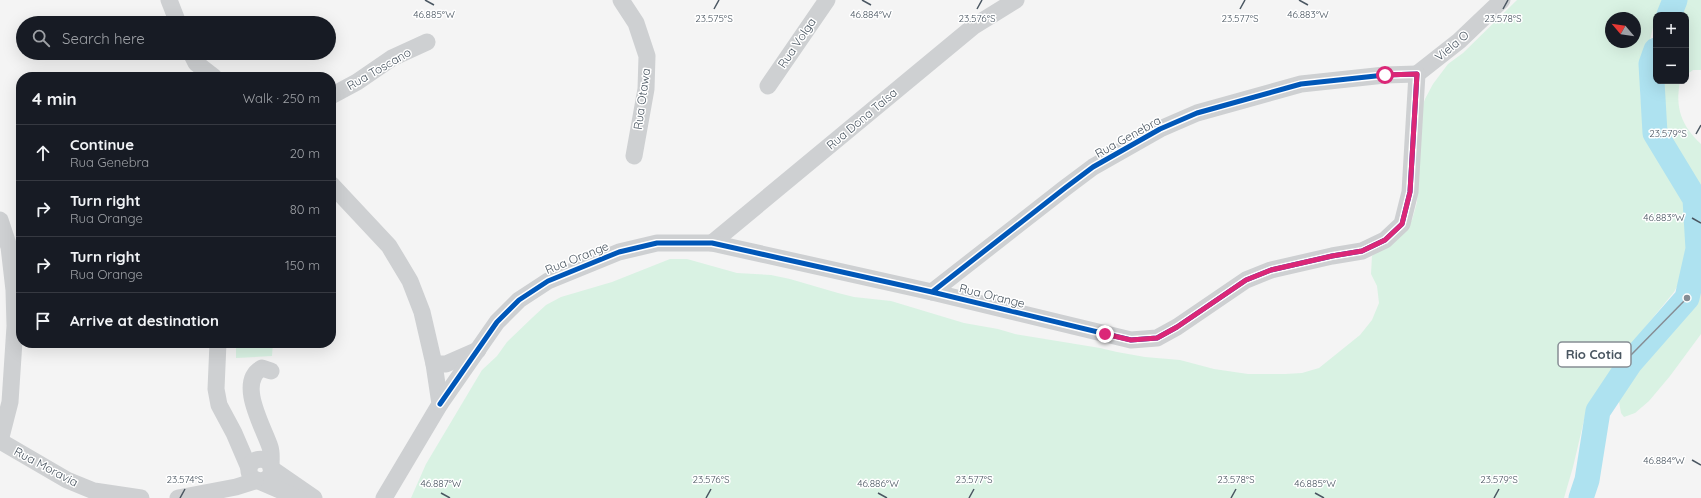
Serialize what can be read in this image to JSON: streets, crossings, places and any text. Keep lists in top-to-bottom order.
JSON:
{
  "streets": {
    "street": [
      "Rua Volga",
      "Viela O",
      "Rua Toscano",
      "Rua Otawa",
      "Rua Dona Taísa",
      "Rua Genebra",
      "Rua Orange",
      "Rua Moravia"
    ]
  },
  "crossings": [
    ["Viela O", "Rua Genebra"],
    ["Viela O", "Rua Orange"],
    ["Rua Dona Taísa", "Rua Orange"],
    ["Rua Genebra", "Rua Orange"]
  ],
  "places": ["Rio Cotia"],
  "north": "top left",
  "page": {
    "map_buttons": ["+", "−"],
    "search": "Search here",
    "heading": ["4 min", "Walk · 250 m"],
    "list": [
      ["Continue", "Rua Genebra", "20 m"],
      ["Turn right", "Rua Orange", "80 m"],
      ["Turn right", "Rua Orange", "150 m"],
      "Arrive at destination"
    ]
  },
  "coordinates": [
    "46.885°W",
    "46.884°W",
    "46.883°W",
    "23.575°S",
    "23.576°S",
    "23.577°S",
    "23.578°S",
    "23.579°S",
    "23.574°S",
    "46.887°W",
    "46.886°W"
  ]
}
